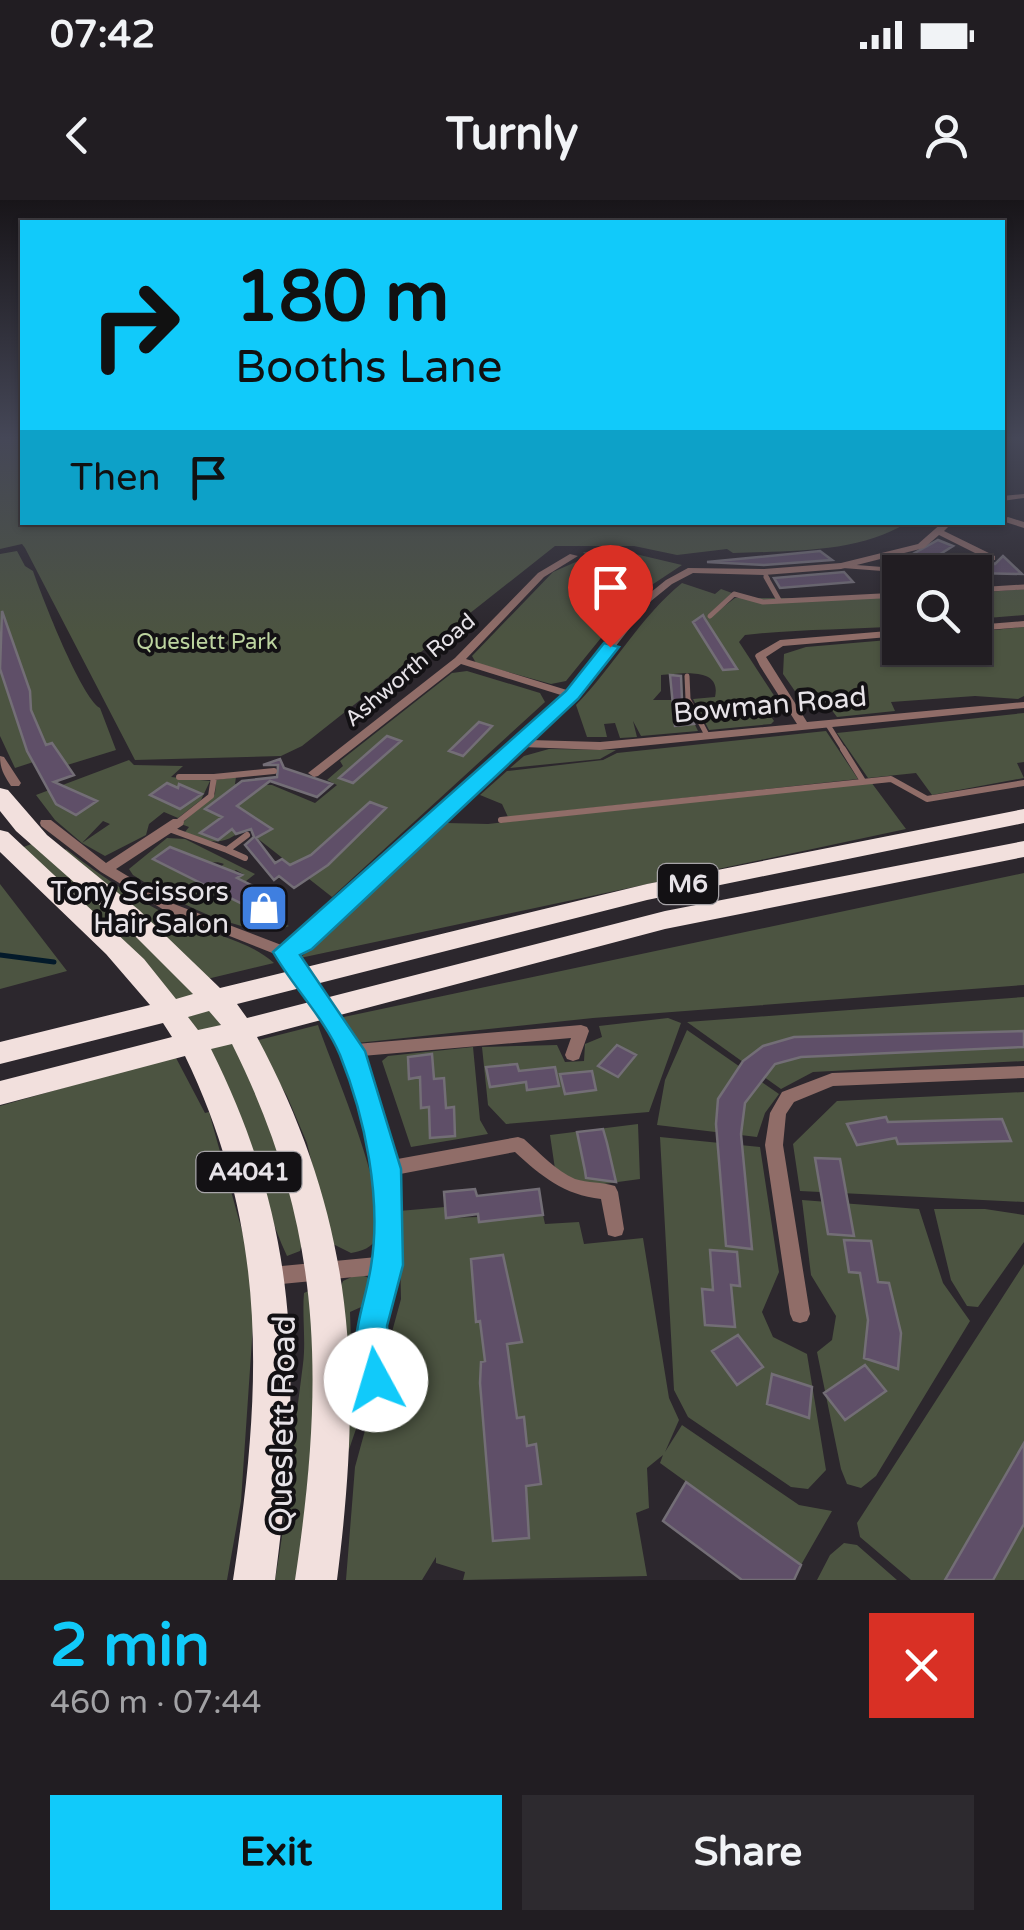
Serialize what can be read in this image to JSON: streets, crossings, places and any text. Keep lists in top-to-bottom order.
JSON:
{
  "streets": {
    "highway": ["M6", "A4041", "Queslett Road"],
    "street": ["Ashworth Road", "Bowman Road"]
  },
  "parks": ["Queslett Park"],
  "places": {
    "shop": ["Tony Scissors Hair Salon"]
  },
  "page": {
    "status": "07:42",
    "header": "Turnly",
    "turn": ["180 m", "Booths Lane"],
    "then": "Then",
    "heading": ["2 min", "460 m · 07:44"],
    "buttons": ["Exit", "Share"]
  }
}
